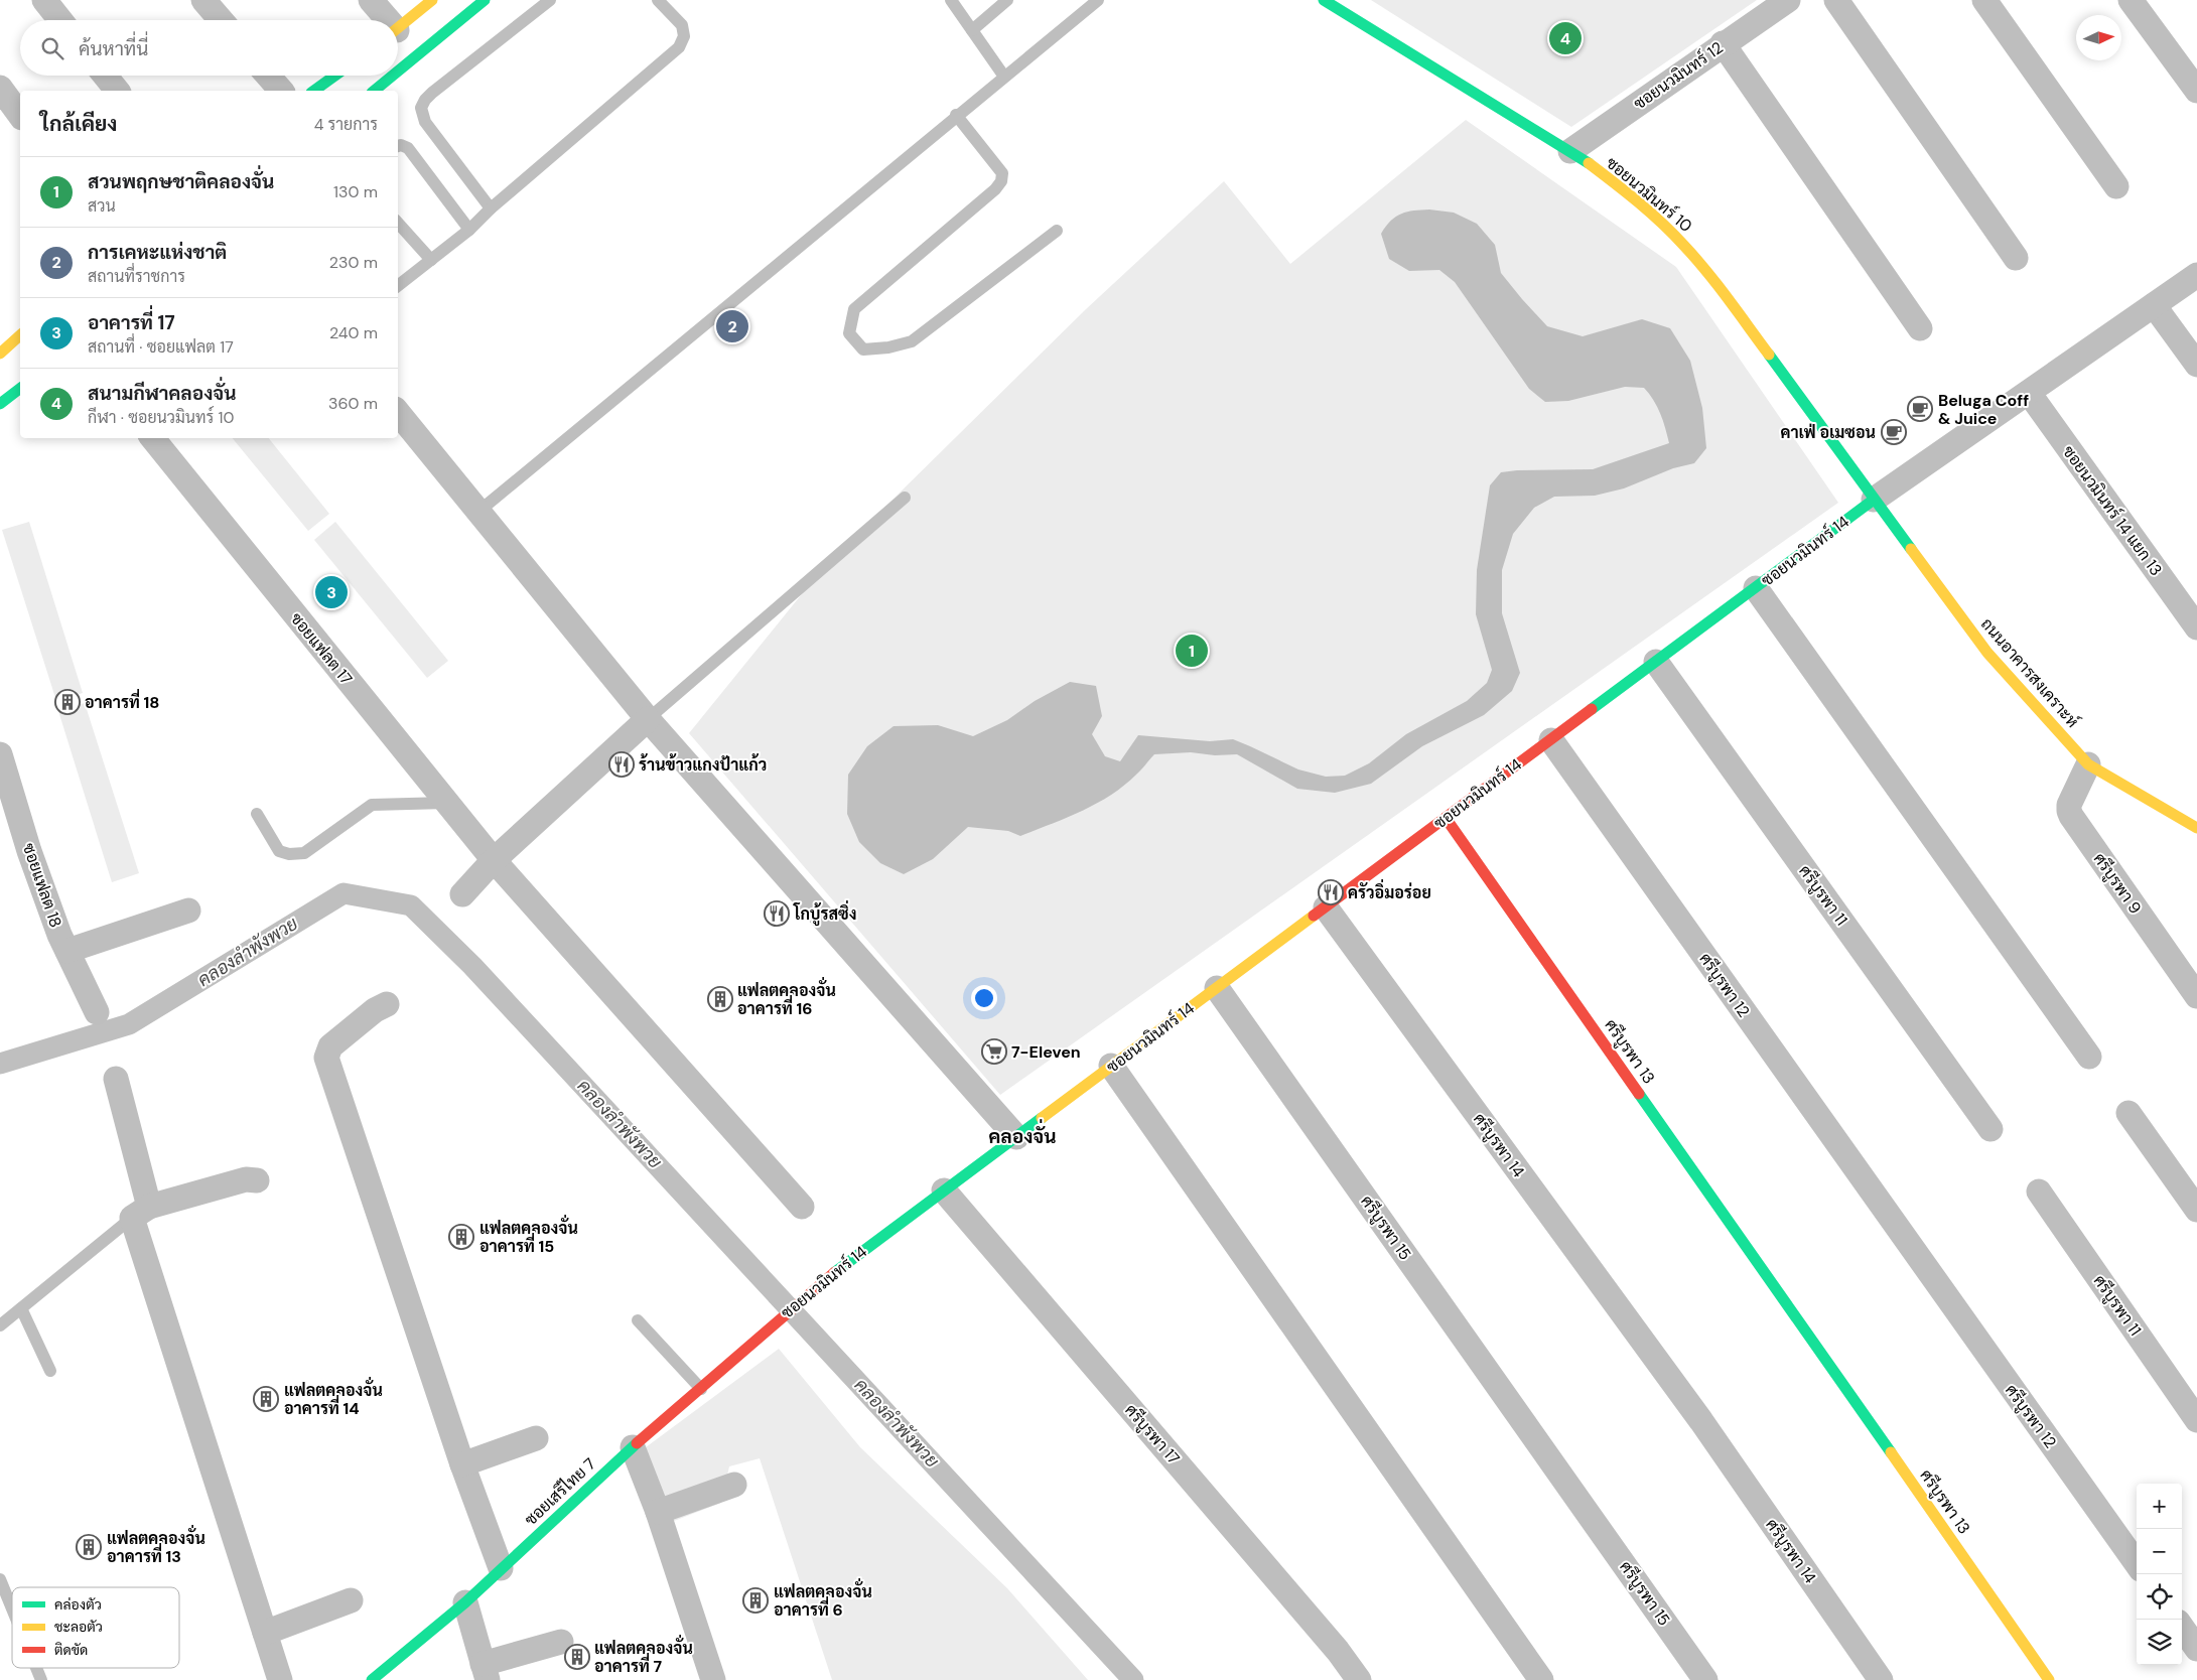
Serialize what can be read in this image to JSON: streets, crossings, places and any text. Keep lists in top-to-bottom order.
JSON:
{
  "streets": {
    "street": [
      "ซอยนวมินทร์ 12",
      "ซอยนวมินทร์ 10",
      "ซอยนวมินทร์ 14 แยก 13",
      "ซอยนวมินทร์ 14",
      "ซอยแฟลต 17",
      "ถนนอาคารสงเคราะห์",
      "ศรีบูรพา 9",
      "ซอยแฟลต 18",
      "ศรีบูรพา 11",
      "ศรีบูรพา 12",
      "ศรีบูรพา 13",
      "ศรีบูรพา 14",
      "ศรีบูรพา 15",
      "ศรีบูรพา 17",
      "ซอยเสรีไทย 7"
    ]
  },
  "crossings": [
    ["ซอยนวมินทร์ 12", "ซอยนวมินทร์ 10"],
    ["ซอยนวมินทร์ 10", "ซอยนวมินทร์ 14"],
    ["ซอยนวมินทร์ 10", "ถนนอาคารสงเคราะห์"],
    ["ซอยนวมินทร์ 14 แยก 13", "ซอยนวมินทร์ 14"],
    ["ซอยนวมินทร์ 14", "ถนนอาคารสงเคราะห์"],
    ["ซอยนวมินทร์ 14", "ศรีบูรพา 11"],
    ["ซอยนวมินทร์ 14", "ศรีบูรพา 12"],
    ["ซอยนวมินทร์ 14", "ศรีบูรพา 13"],
    ["ซอยนวมินทร์ 14", "ศรีบูรพา 14"],
    ["ซอยนวมินทร์ 14", "ศรีบูรพา 15"],
    ["ซอยนวมินทร์ 14", "ศรีบูรพา 17"],
    ["ซอยนวมินทร์ 14", "ซอยเสรีไทย 7"],
    ["ถนนอาคารสงเคราะห์", "ศรีบูรพา 9"]
  ],
  "districts": ["คลองจั่น"],
  "water": ["คลองลำพังพวย"],
  "places": {
    "cafe": ["Beluga Coff & Juice", "คาเฟ่ อเมซอน"],
    "building": [
      "อาคารที่ 18",
      "แฟลตคลองจั่น อาคารที่ 16",
      "แฟลตคลองจั่น อาคารที่ 15",
      "แฟลตคลองจั่น อาคารที่ 14",
      "แฟลตคลองจั่น อาคารที่ 13",
      "แฟลตคลองจั่น อาคารที่ 6",
      "แฟลตคลองจั่น อาคารที่ 7"
    ],
    "restaurant": ["ร้านข้าวแกงป้าแก้ว", "ครัวอิ่มอร่อย", "โกบู้รสซิ่ง"],
    "supermarket": ["7-Eleven"]
  },
  "legend": ["คล่องตัว", "ชะลอตัว", "ติดขัด"],
  "north": "right",
  "page": {
    "pins": [
      "4",
      "2",
      "3",
      "1"
    ],
    "search": "ค้นหาที่นี่",
    "heading": ["ใกล้เคียง", "4 รายการ"],
    "list": [
      {
        "mark": "1",
        "name": "สวนพฤกษชาติคลองจั่น",
        "note": "สวน",
        "value": "130 m"
      },
      {
        "mark": "2",
        "name": "การเคหะแห่งชาติ",
        "note": "สถานที่ราชการ",
        "value": "230 m"
      },
      {
        "mark": "3",
        "name": "อาคารที่ 17",
        "note": "สถานที่ · ซอยแฟลต 17",
        "value": "240 m"
      },
      {
        "mark": "4",
        "name": "สนามกีฬาคลองจั่น",
        "note": "กีฬา · ซอยนวมินทร์ 10",
        "value": "360 m"
      }
    ],
    "map_buttons": ["+", "−"]
  }
}
